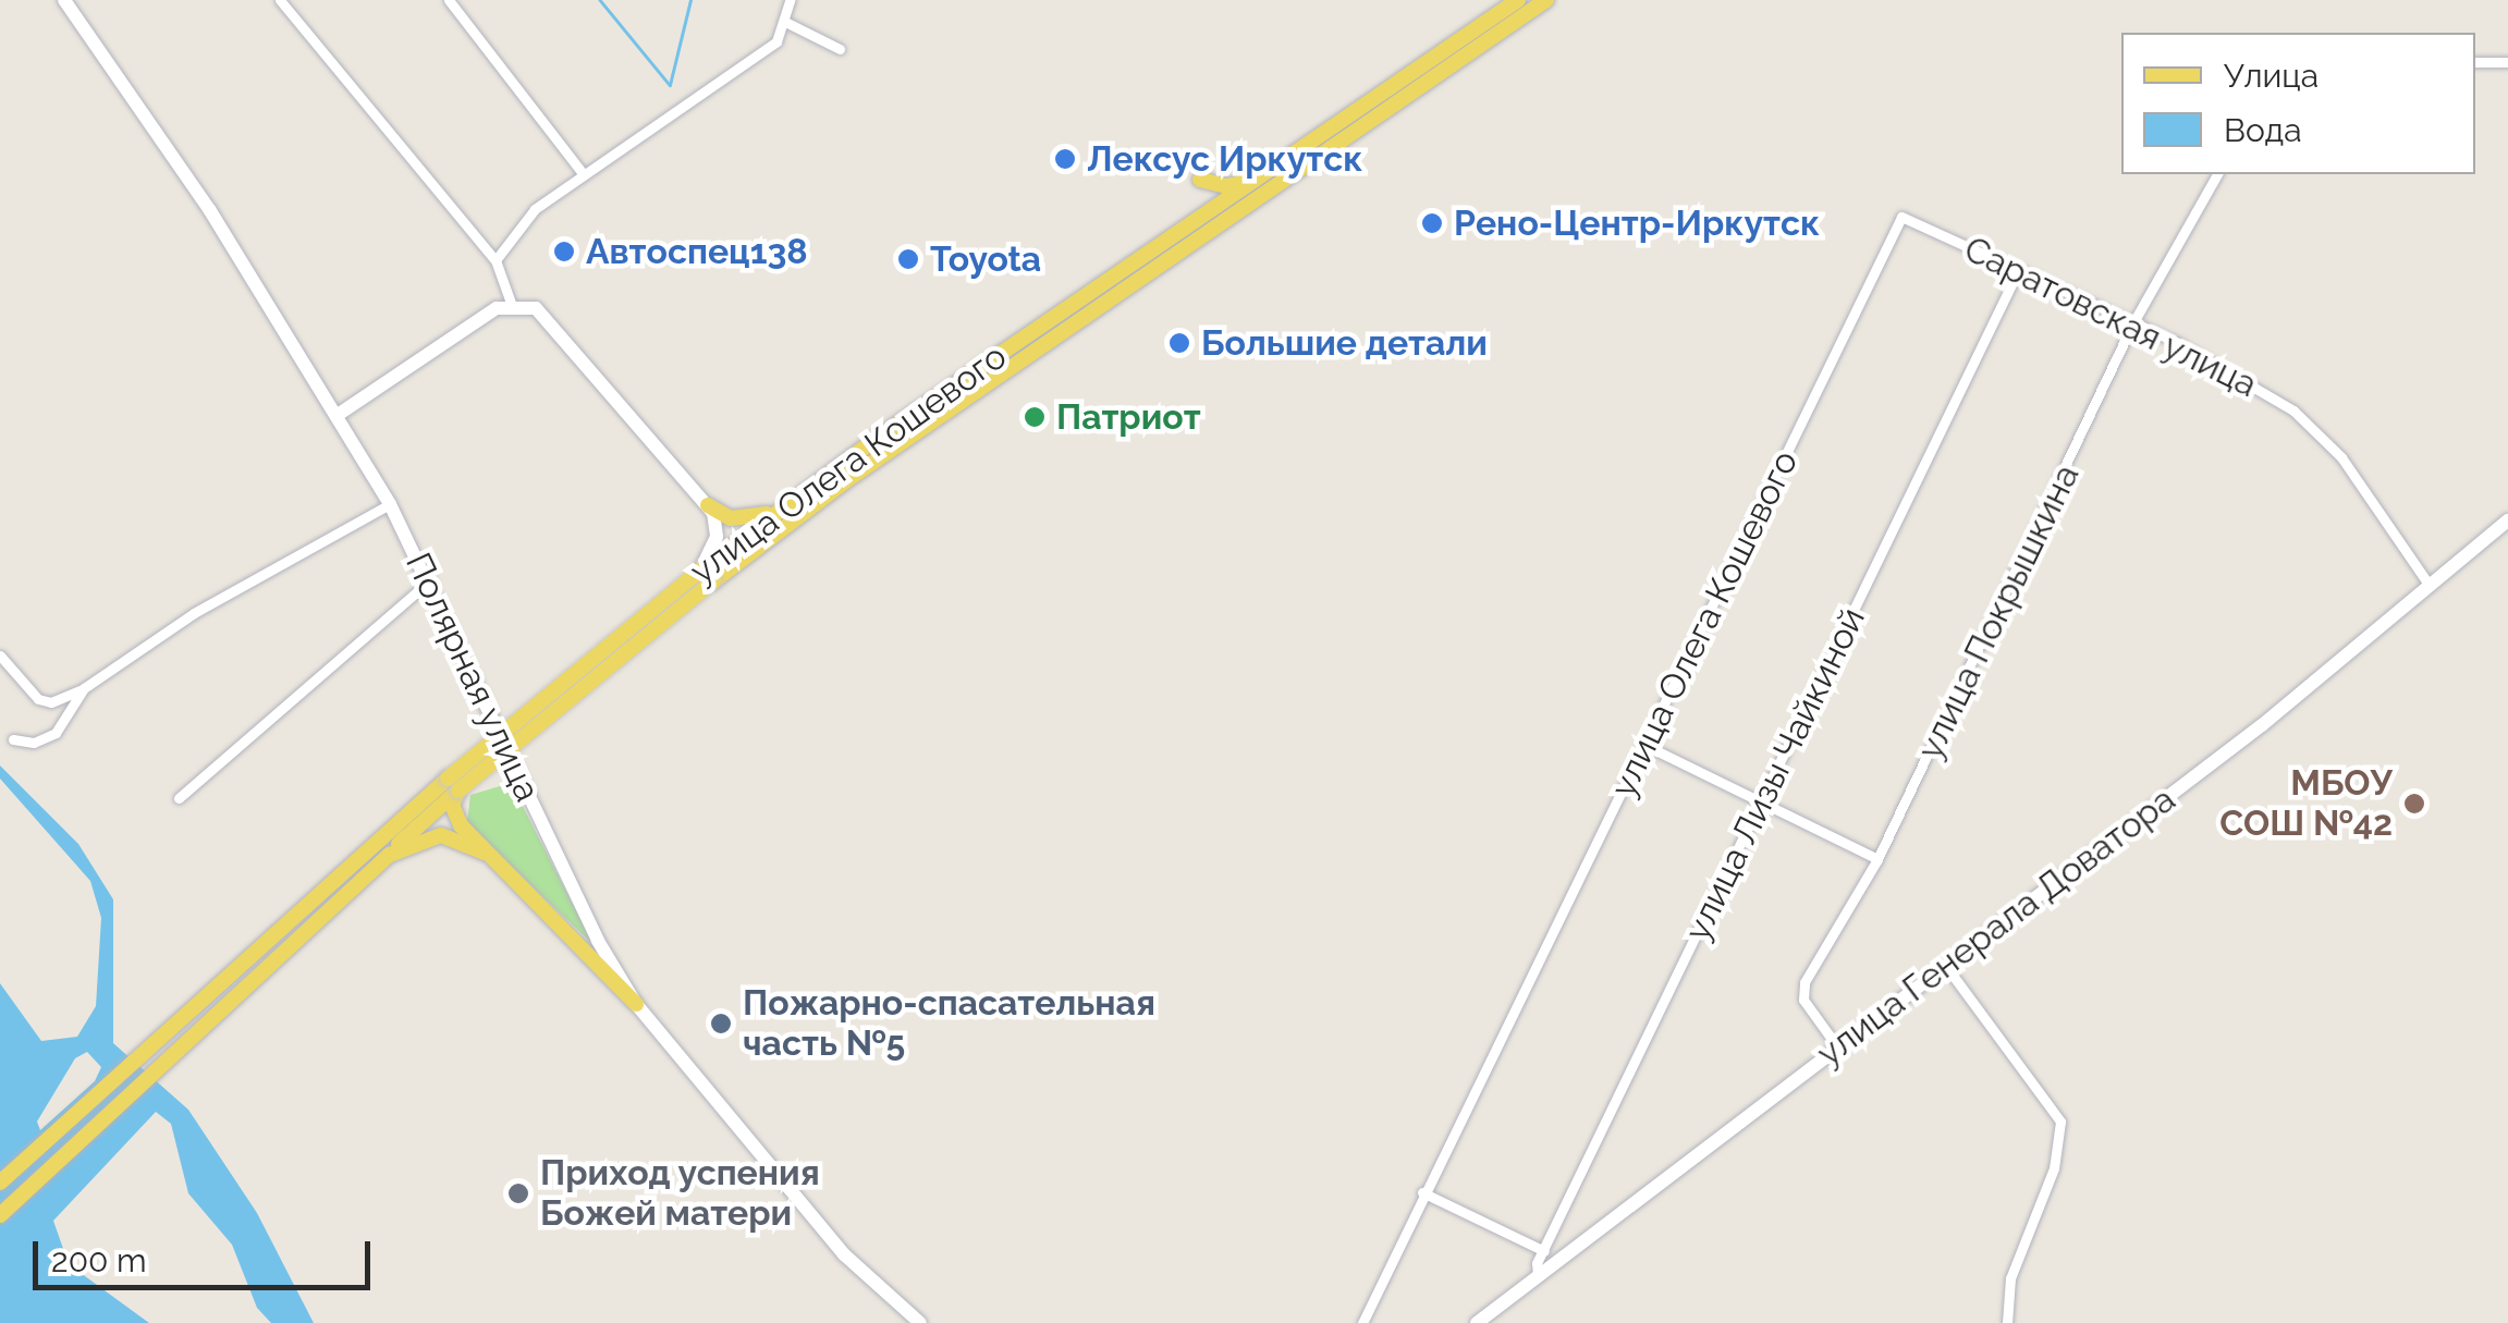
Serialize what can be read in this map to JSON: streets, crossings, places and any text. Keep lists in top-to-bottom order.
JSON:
{
  "streets": {
    "main road": ["улица Олега Кошевого", "Полярная улица", "улица Генерала Доватора"],
    "street": ["Саратовская улица", "улица Покрышкина", "улица Лизы Чайкиной"]
  },
  "crossings": [
    ["Саратовская улица", "улица Олега Кошевого"],
    ["Саратовская улица", "улица Покрышкина"],
    ["Саратовская улица", "улица Лизы Чайкиной"],
    ["Саратовская улица", "улица Генерала Доватора"],
    ["улица Покрышкина", "улица Генерала Доватора"],
    ["улица Лизы Чайкиной", "улица Генерала Доватора"]
  ],
  "places": [
    "Лексус Иркутск",
    "Рено-Центр-Иркутск",
    "Автоспец138",
    "Toyota",
    "Большие детали",
    "Патриот",
    "МБОУ СОШ №42",
    "Пожарно-спасательная часть №5",
    "Приход успения Божей матери"
  ],
  "legend": ["Улица", "Вода"],
  "scale_bar": "200 m"
}
